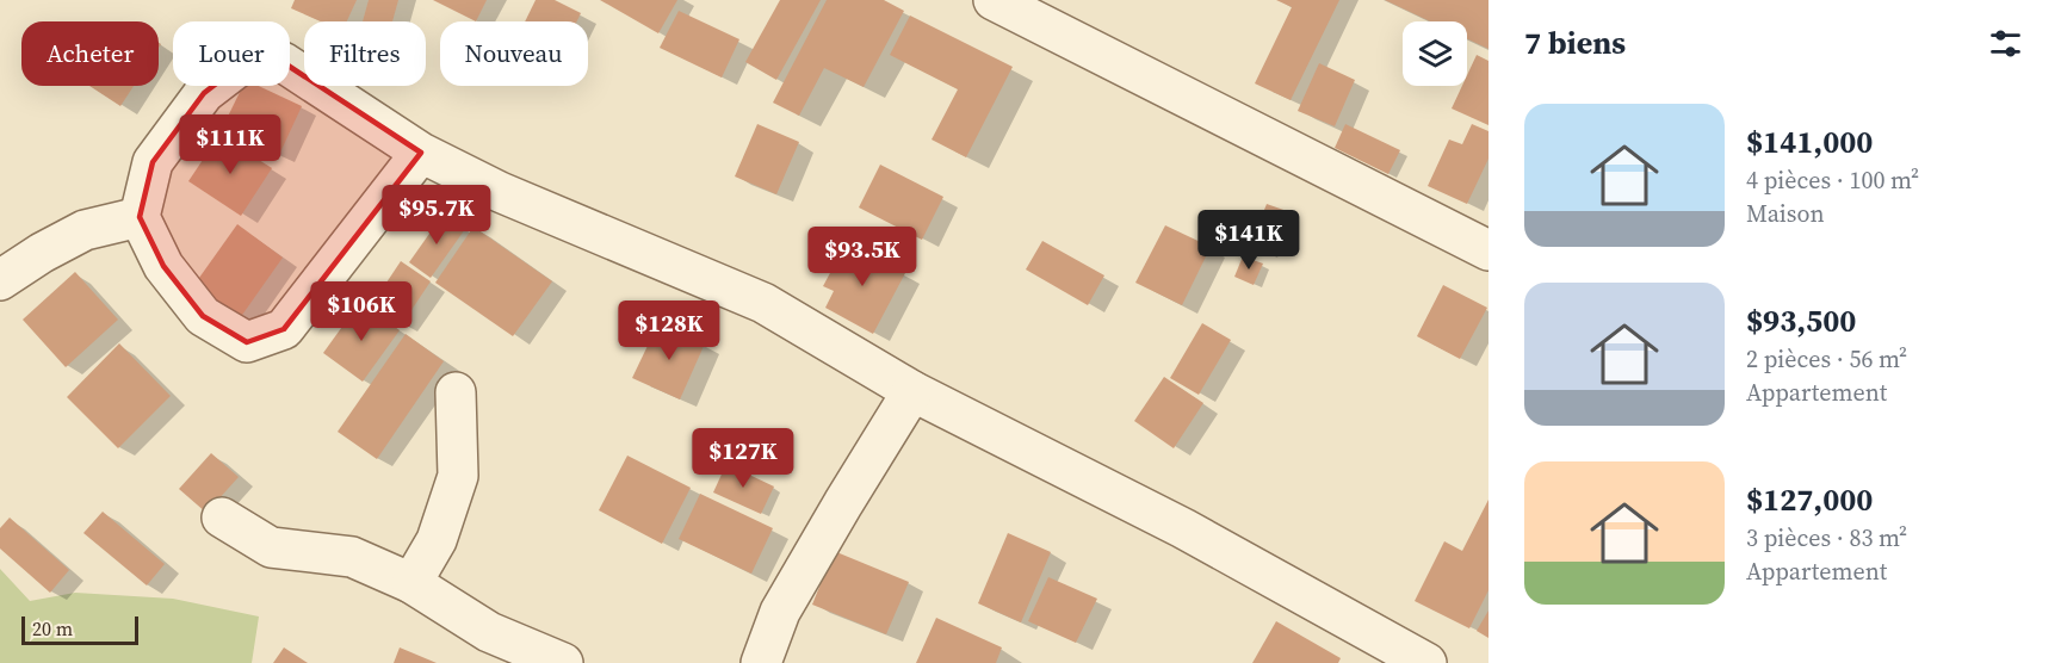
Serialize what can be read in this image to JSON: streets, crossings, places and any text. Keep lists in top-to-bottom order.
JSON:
{
  "scale_bar": "20 m",
  "page": {
    "heading": "7 biens",
    "chip": [
      "Acheter",
      "Louer",
      "Filtres",
      "Nouveau"
    ],
    "list": [
      {
        "name": "$141,000",
        "note": "4 pièces · 100 m² · Maison"
      },
      {
        "name": "$93,500",
        "note": "2 pièces · 56 m² · Appartement"
      },
      {
        "name": "$127,000",
        "note": "3 pièces · 83 m² · Appartement"
      }
    ],
    "price": [
      "$111K",
      "$95.7K",
      "$141K",
      "$93.5K",
      "$106K",
      "$128K",
      "$127K"
    ],
    "scale": "20 m"
  }
}
